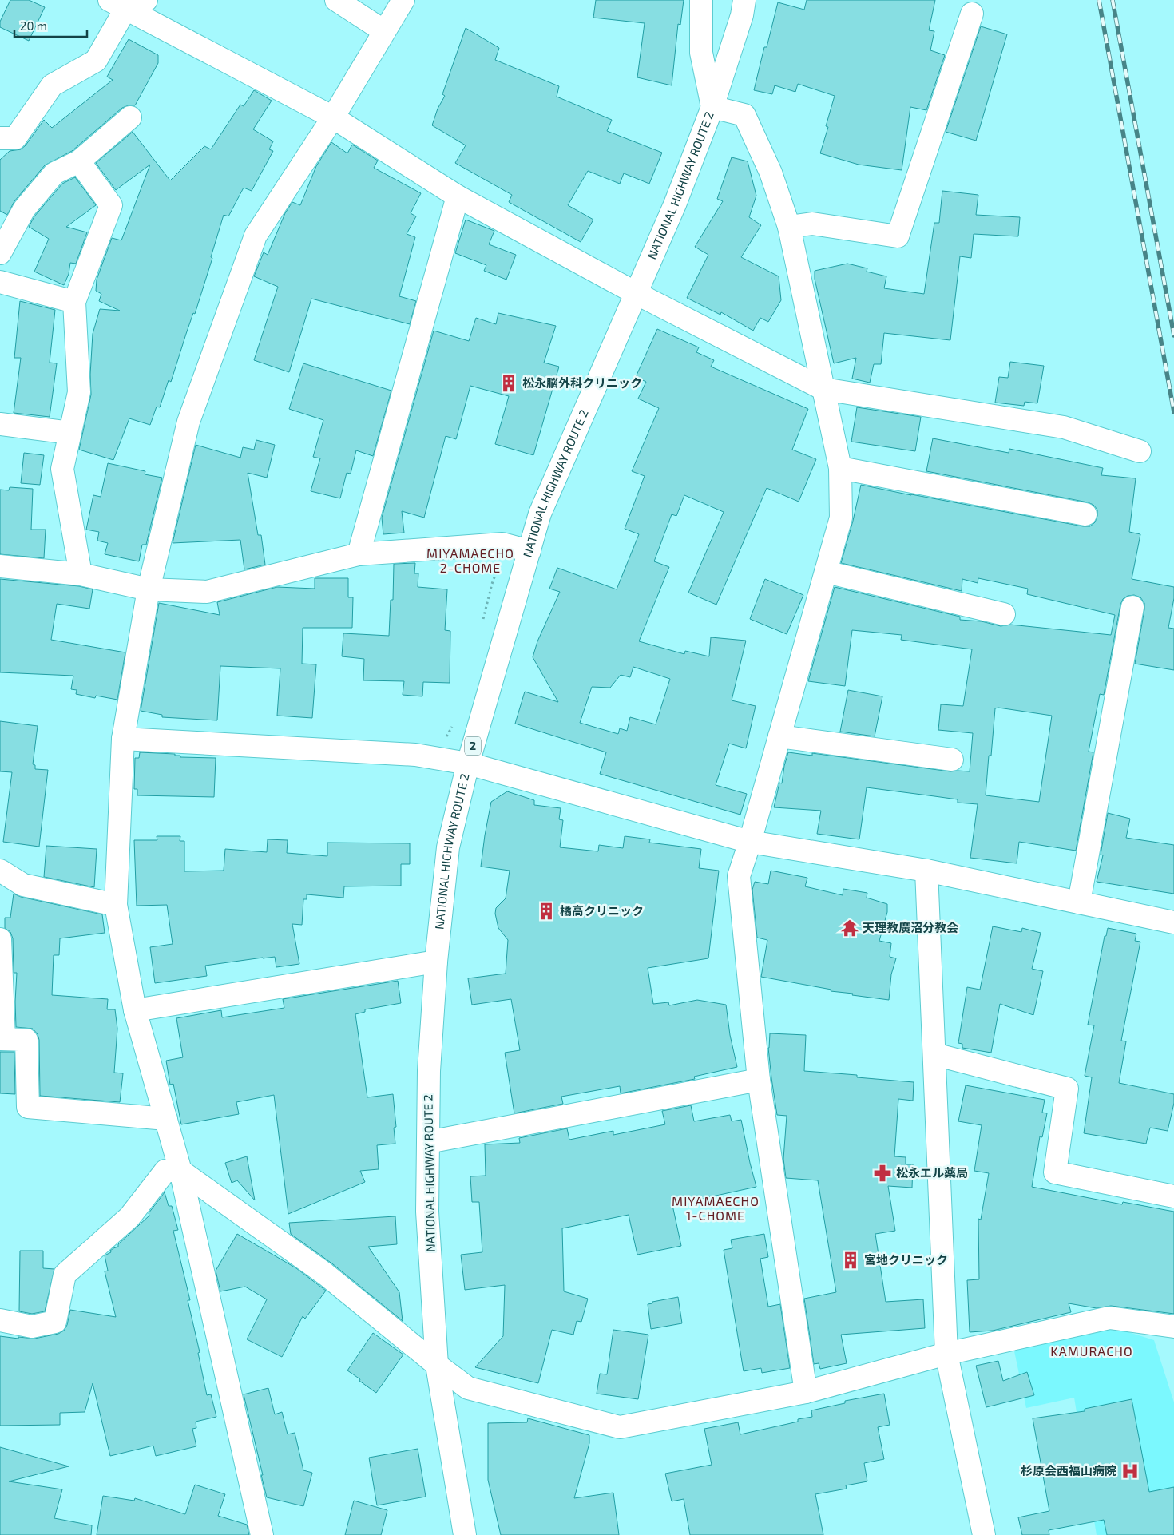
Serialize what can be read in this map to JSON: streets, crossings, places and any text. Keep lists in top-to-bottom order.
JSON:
{
  "streets": {
    "main road": ["NATIONAL HIGHWAY ROUTE 2", "2"]
  },
  "districts": ["MIYAMAECHO 2-CHOME", "MIYAMAECHO 1-CHOME", "KAMURACHO"],
  "places": {
    "building": ["松永脳外科クリニック", "橘高クリニック", "宮地クリニック"],
    "temple": ["天理教廣沼分教会"],
    "pharmacy": ["松永エル薬局"],
    "hospital": ["杉原会西福山病院"]
  },
  "scale_bar": "20 m"
}
